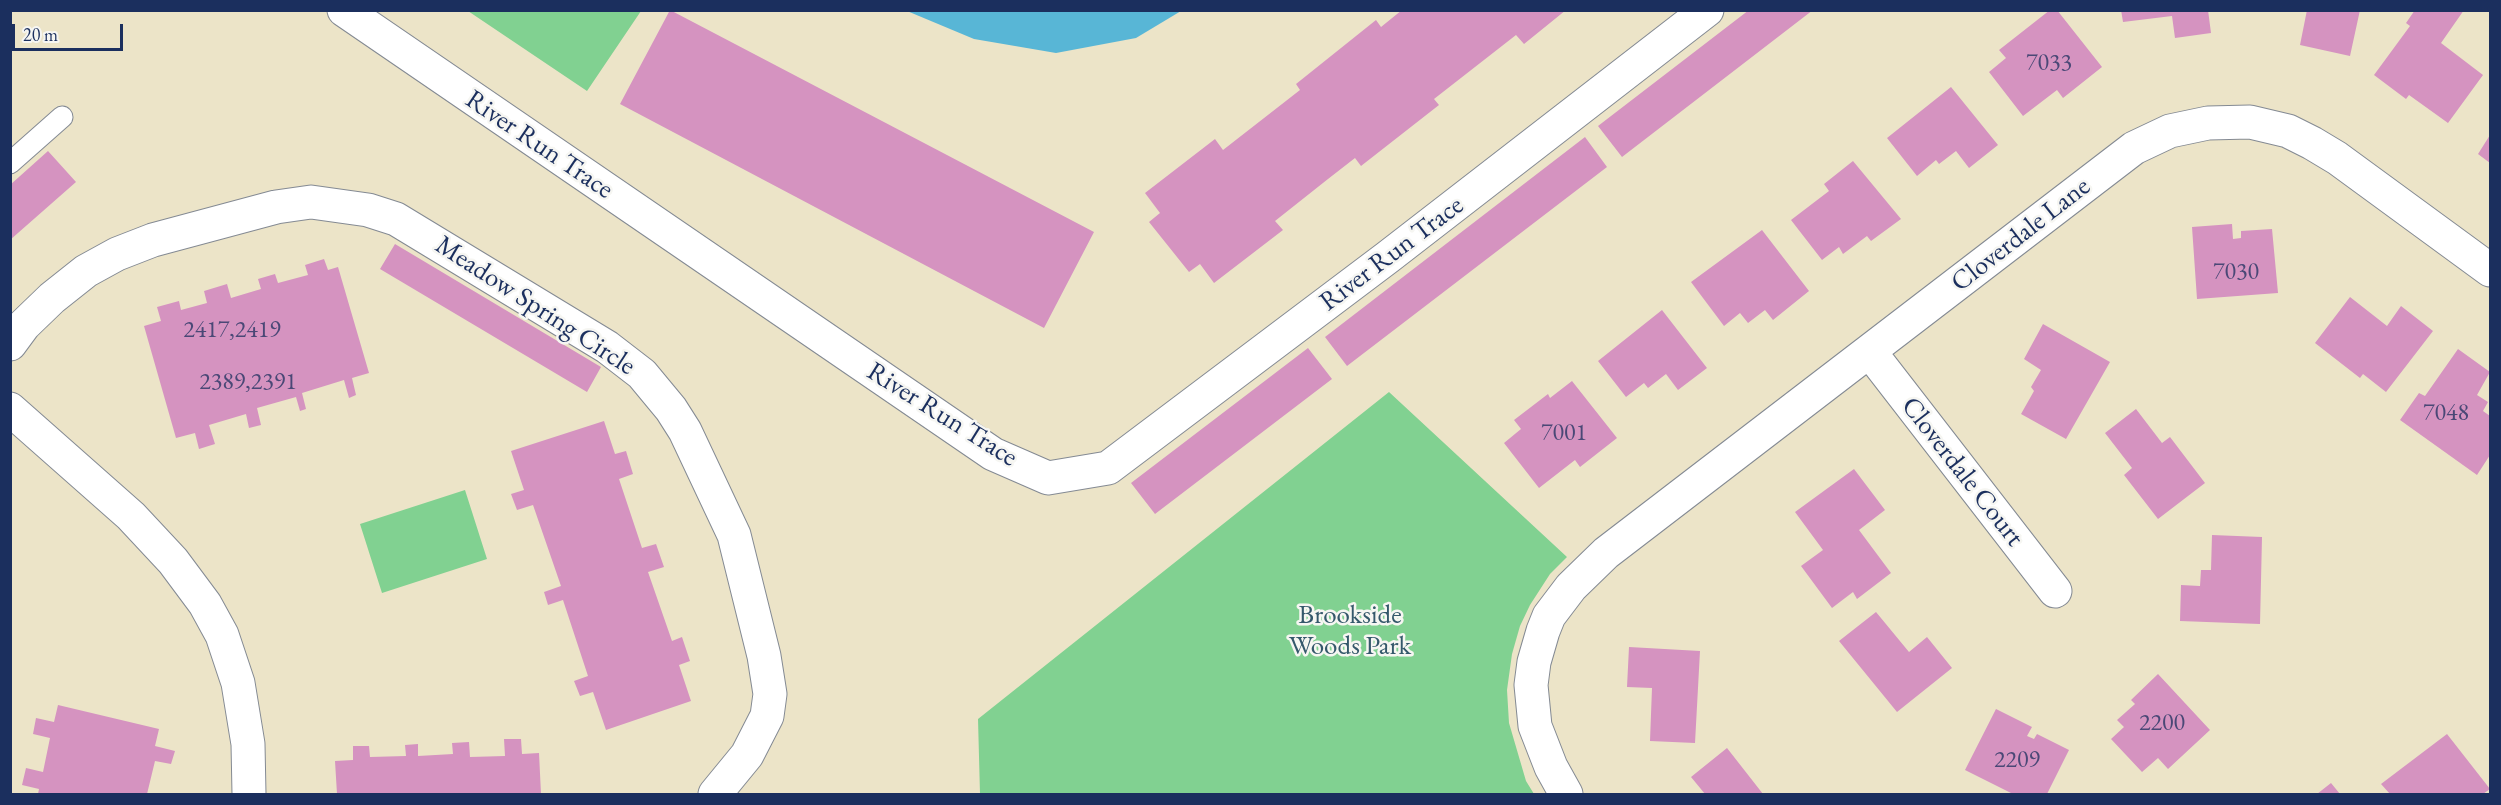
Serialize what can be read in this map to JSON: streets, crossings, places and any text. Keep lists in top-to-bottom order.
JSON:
{
  "streets": {
    "street": [
      "River Run Trace",
      "Cloverdale Lane",
      "Meadow Spring Circle",
      "Cloverdale Court"
    ]
  },
  "crossings": [
    ["Cloverdale Lane", "Cloverdale Court"]
  ],
  "parks": ["Brookside Woods Park"],
  "house_numbers": [
    "7033",
    "7030",
    "2417,2419",
    "2389,2391",
    "7048",
    "7001",
    "2200",
    "2209"
  ],
  "scale_bar": "20 m"
}
